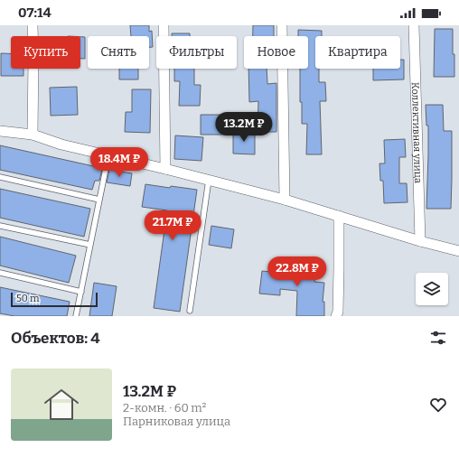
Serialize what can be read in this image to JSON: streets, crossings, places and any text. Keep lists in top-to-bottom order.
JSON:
{
  "streets": {
    "street": ["Коллективная улица"]
  },
  "scale_bar": "50 m",
  "page": {
    "status": "07:14",
    "chip": [
      "Купить",
      "Снять",
      "Фильтры",
      "Новое",
      "Квартира"
    ],
    "price": [
      "13.2M ₽",
      "18.4M ₽",
      "21.7M ₽",
      "22.8M ₽"
    ],
    "scale": "50 m",
    "heading": "Объектов: 4",
    "list": [
      {
        "name": "13.2M ₽",
        "note": "2-комн. · 60 m² · Парниковая улица"
      }
    ]
  }
}
